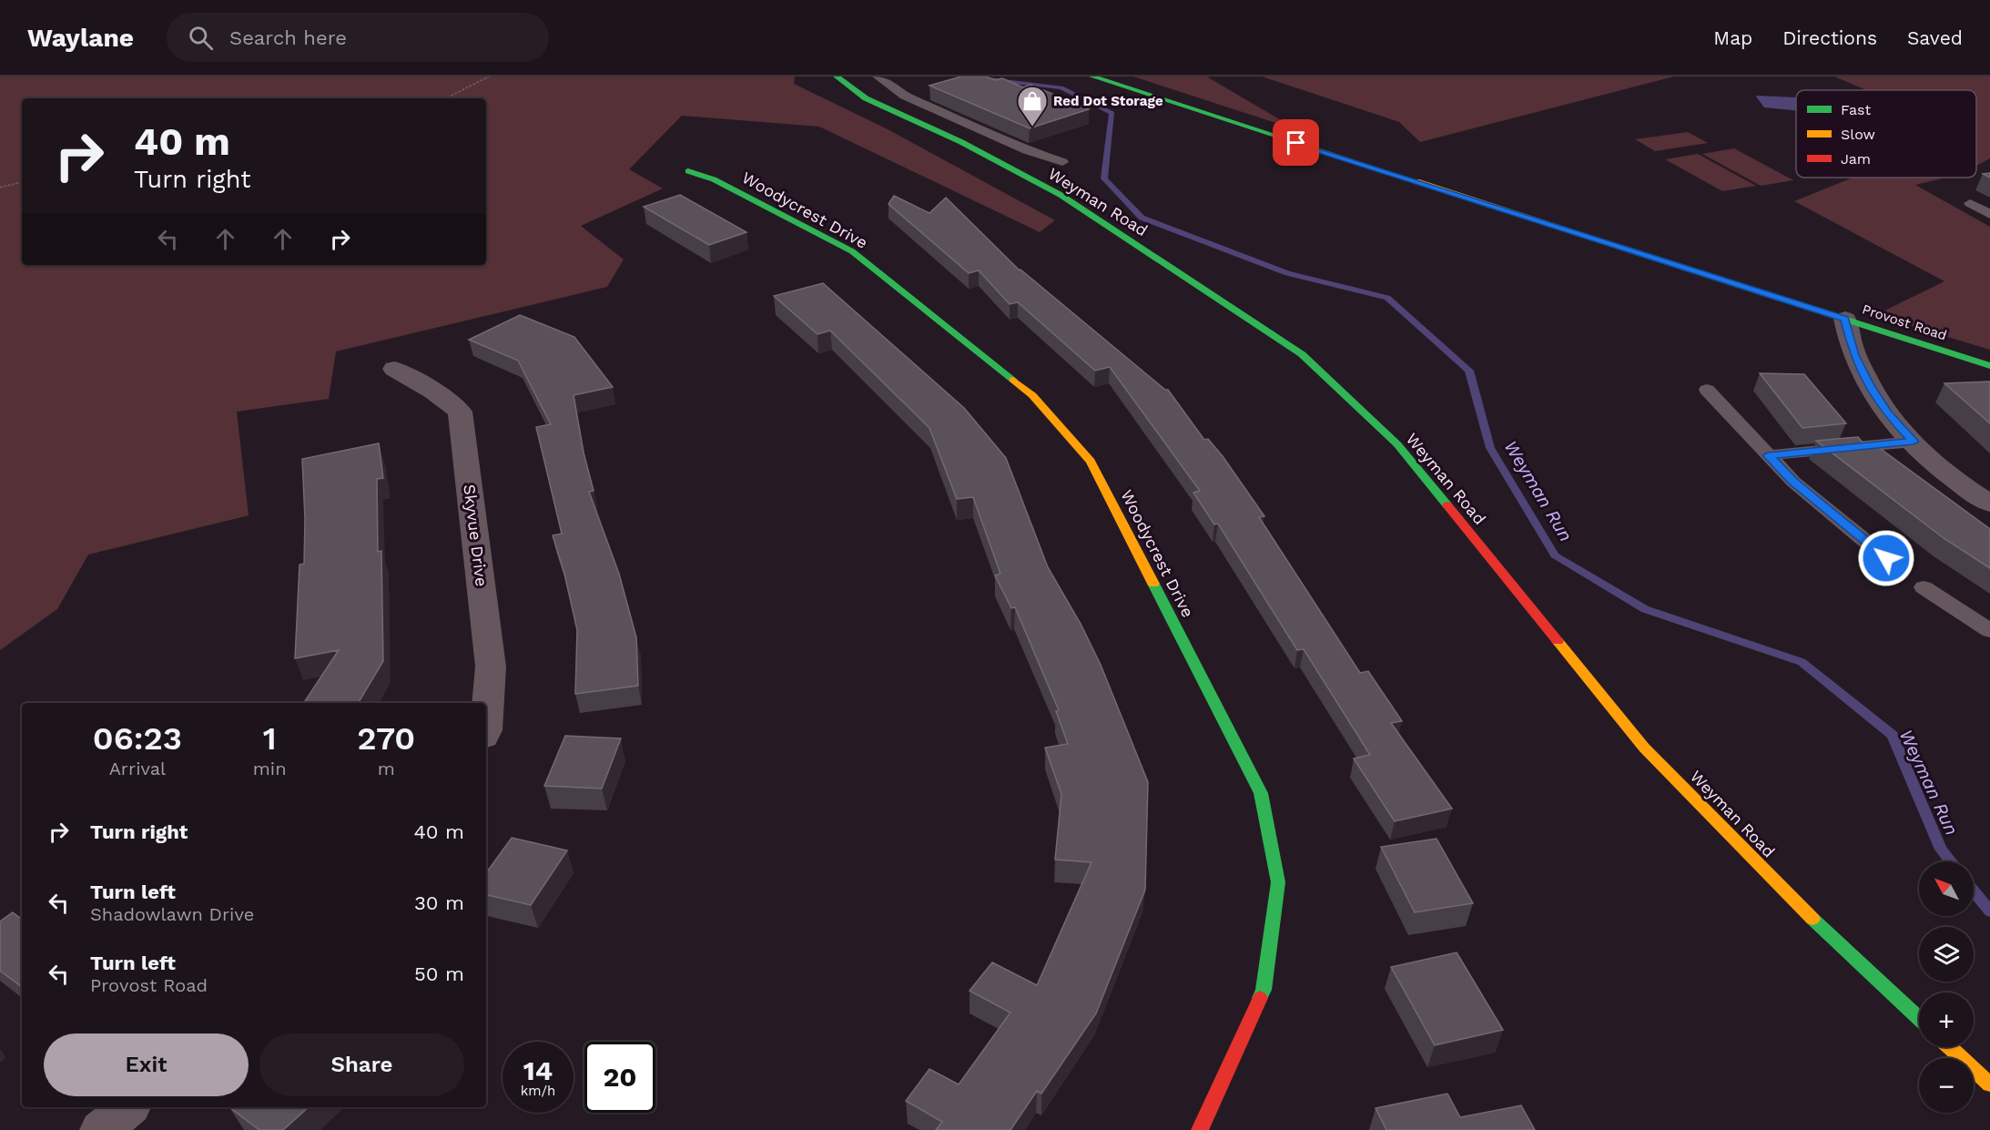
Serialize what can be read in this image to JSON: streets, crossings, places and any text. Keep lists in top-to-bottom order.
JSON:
{
  "streets": {
    "street": [
      "Weyman Road",
      "Woodycrest Drive",
      "Provost Road",
      "Skyvue Drive"
    ]
  },
  "water": ["Weyman Run"],
  "places": {
    "shop": ["Red Dot Storage"]
  },
  "legend": ["Fast", "Slow", "Jam"],
  "north": "top left",
  "page": {
    "header": "Waylane",
    "search": "Search here",
    "nav": ["Map", "Directions", "Saved"],
    "turn": ["40 m", "Turn right"],
    "eta": [
      "06:23",
      "Arrival",
      "1",
      "min",
      "270",
      "m"
    ],
    "list": [
      {
        "name": "Turn right",
        "value": "40 m"
      },
      {
        "name": "Turn left",
        "note": "Shadowlawn Drive",
        "value": "30 m"
      },
      {
        "name": "Turn left",
        "note": "Provost Road",
        "value": "50 m"
      }
    ],
    "map_buttons": ["+", "−"],
    "buttons": ["Exit", "Share"],
    "speed": "14 km/h",
    "limit": "20"
  }
}
